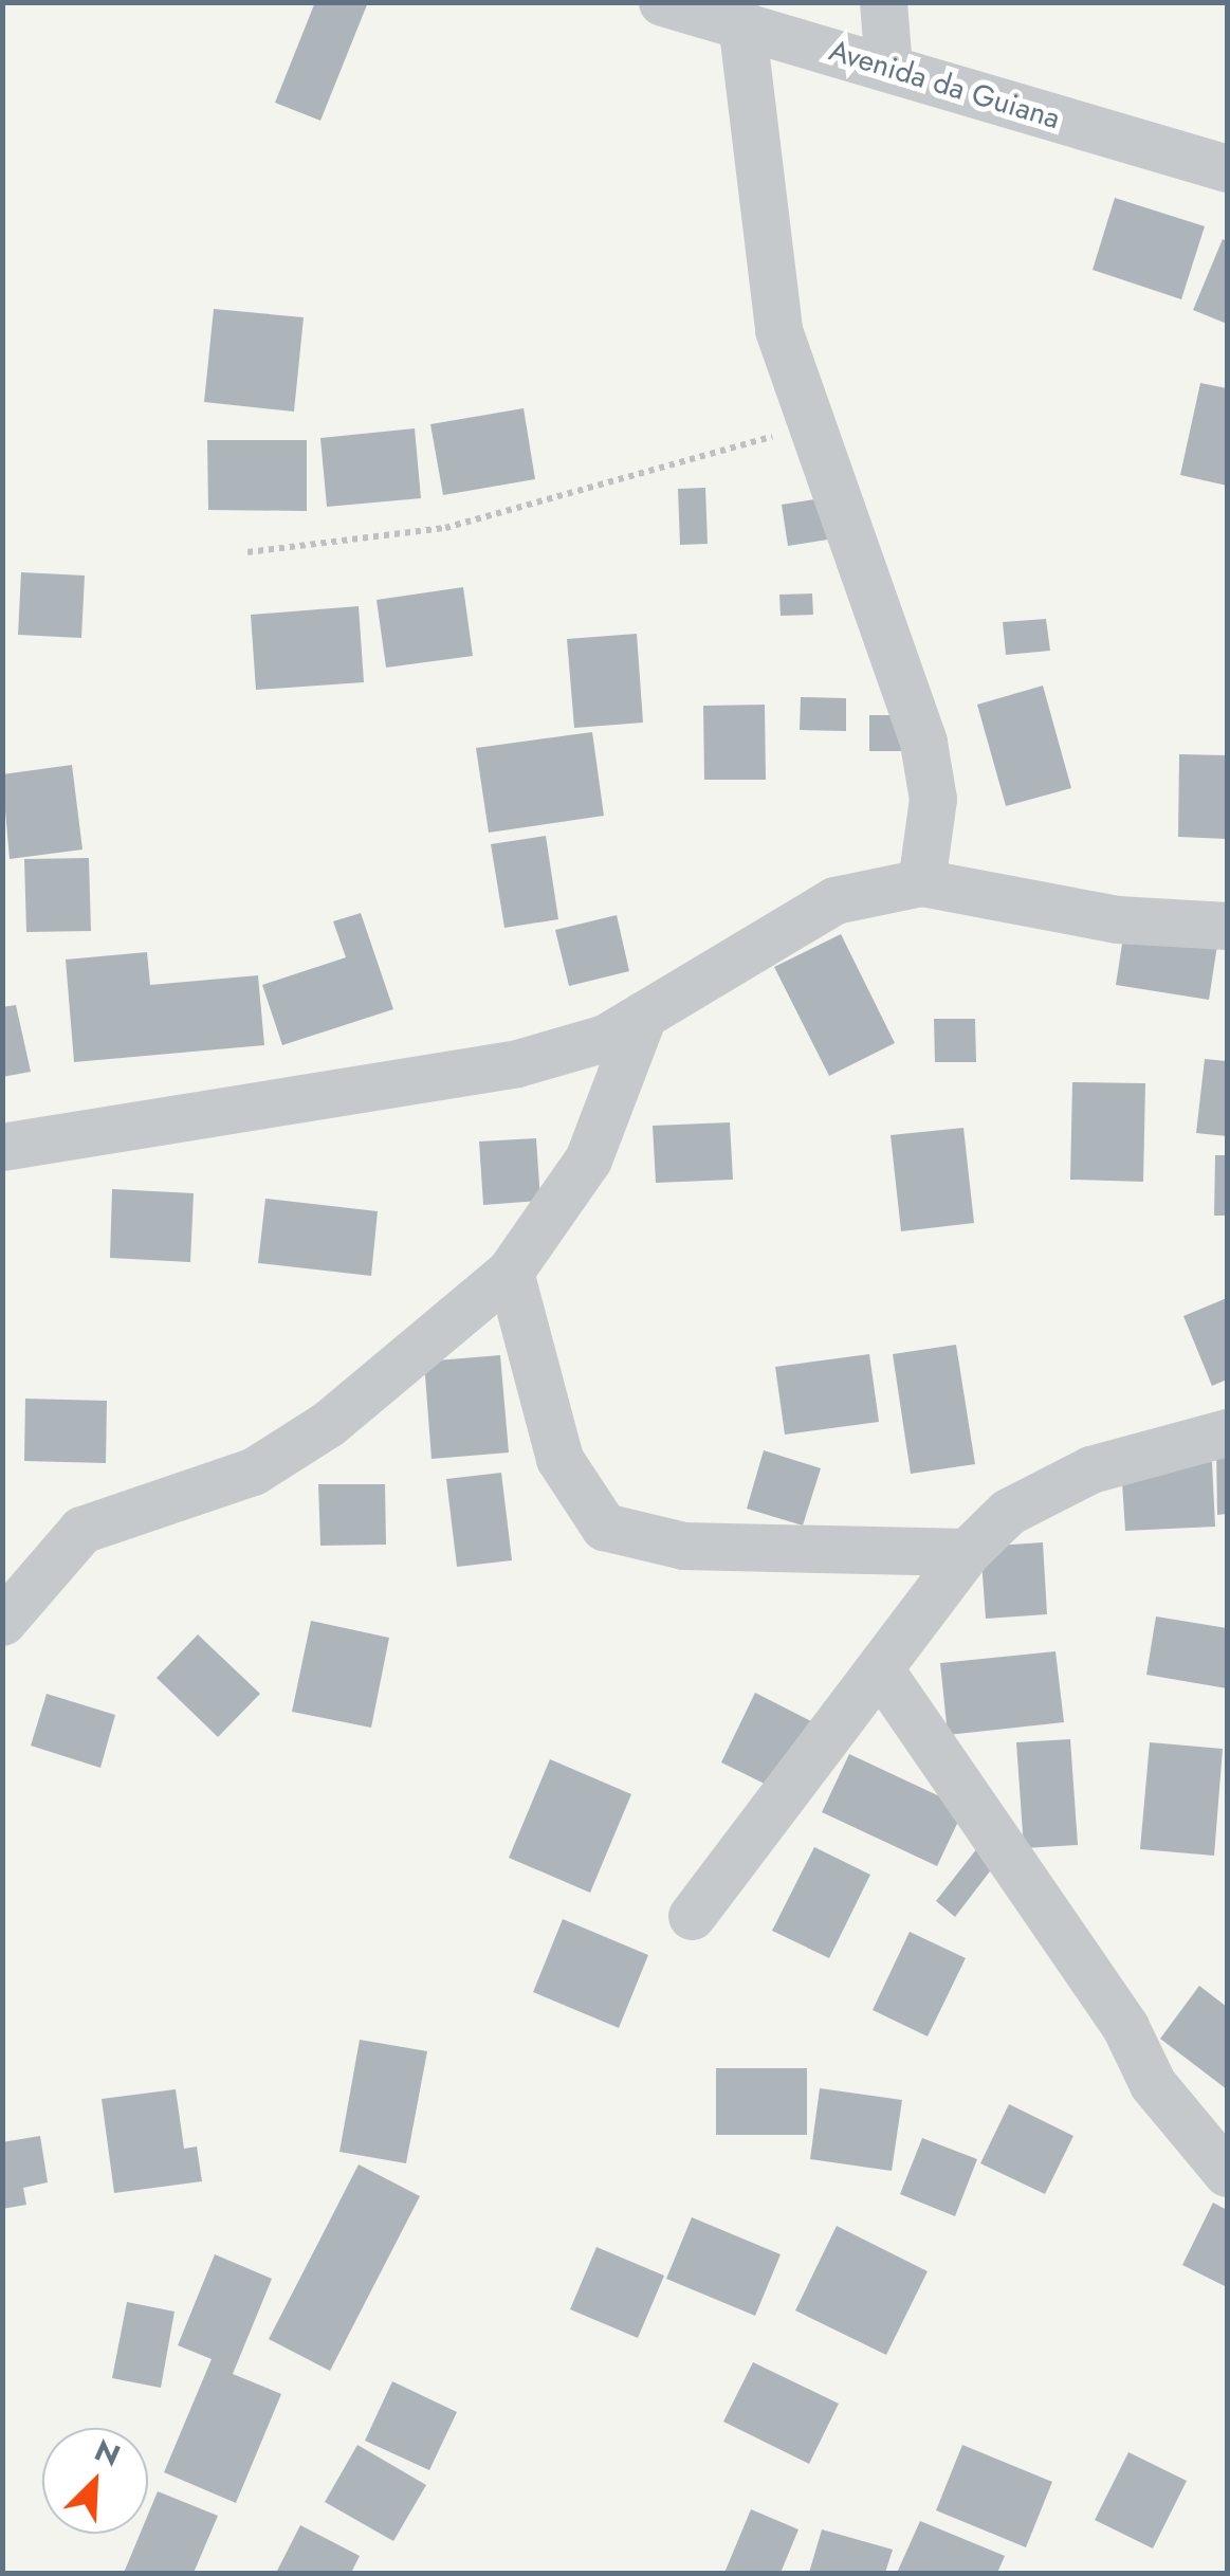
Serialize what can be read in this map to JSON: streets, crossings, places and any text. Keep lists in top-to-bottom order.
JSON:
{
  "streets": {
    "street": ["Avenida da Guiana"]
  },
  "north": "top right"
}
